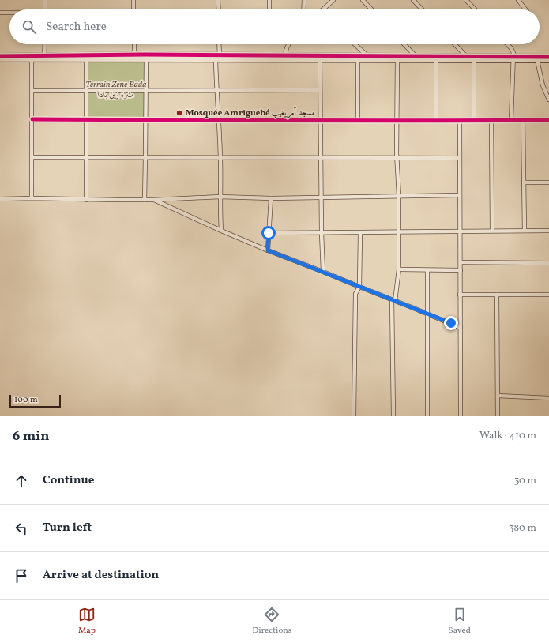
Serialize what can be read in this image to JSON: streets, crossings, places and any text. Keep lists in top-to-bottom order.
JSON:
{
  "parks": ["Terrain Zene Bada منتزه زين بادا"],
  "places": ["Mosquée Amriguebé مسجد أمريغيب"],
  "scale_bar": "100 m",
  "page": {
    "search": "Search here",
    "scale": "100 m",
    "heading": ["6 min", "Walk · 410 m"],
    "list": [
      ["Continue", "30 m"],
      ["Turn left", "380 m"],
      "Arrive at destination"
    ],
    "nav": ["Map", "Directions", "Saved"]
  }
}
